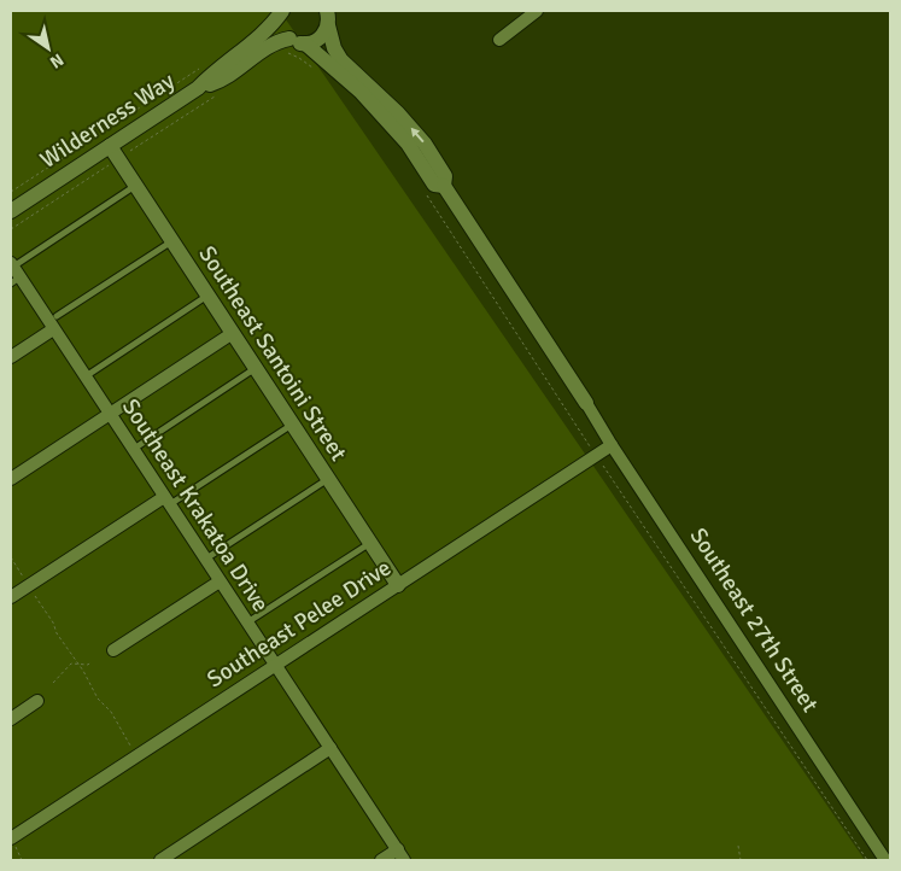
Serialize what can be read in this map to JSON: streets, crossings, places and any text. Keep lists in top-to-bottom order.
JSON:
{
  "streets": {
    "street": [
      "Wilderness Way",
      "Southeast Santoini Street",
      "Southeast Krakatoa Drive",
      "Southeast 27th Street",
      "Southeast Pelee Drive"
    ]
  },
  "crossings": [
    ["Wilderness Way", "Southeast Santoini Street"],
    ["Southeast Santoini Street", "Southeast Pelee Drive"],
    ["Southeast Krakatoa Drive", "Southeast Pelee Drive"],
    ["Southeast 27th Street", "Southeast Pelee Drive"]
  ],
  "north": "bottom right"
}
